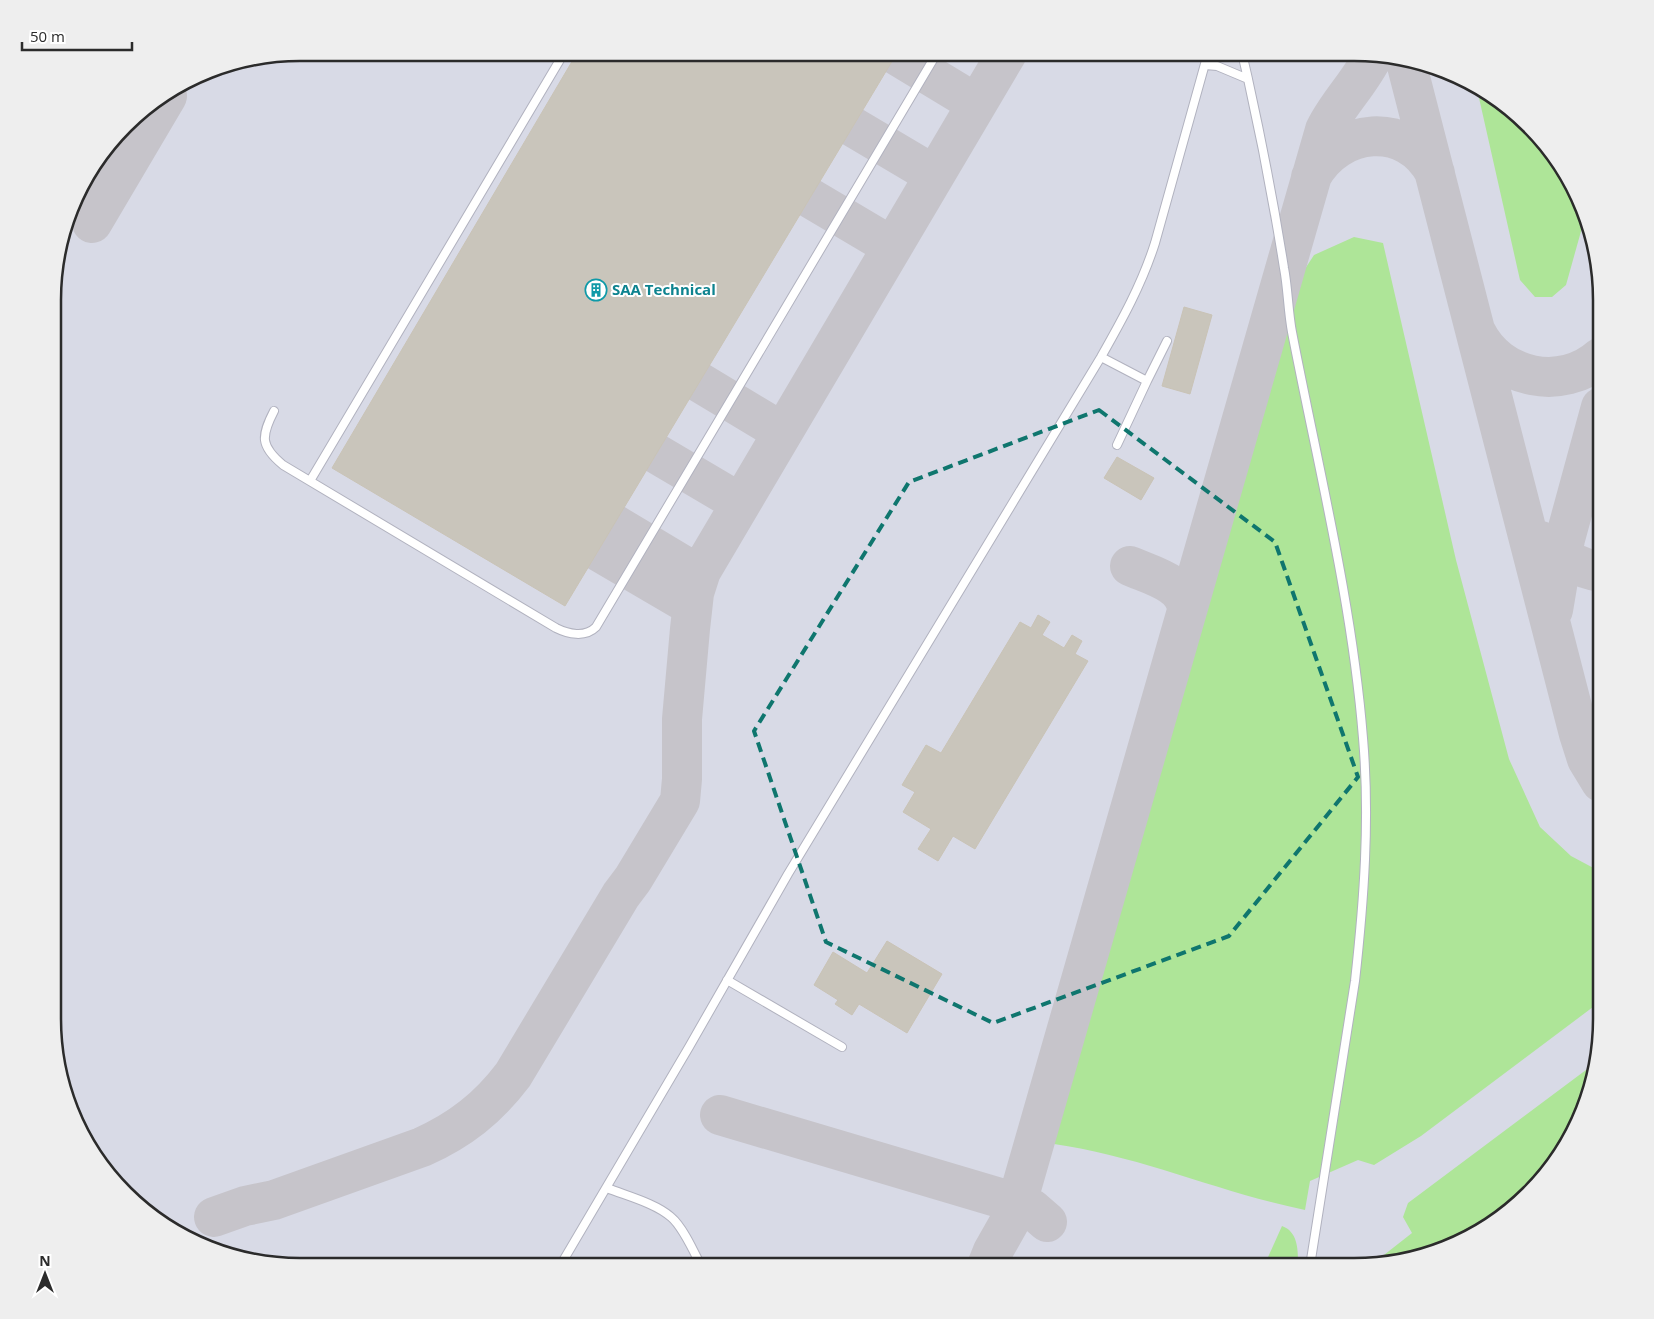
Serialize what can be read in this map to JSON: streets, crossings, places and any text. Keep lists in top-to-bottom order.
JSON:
{
  "places": {
    "building": ["SAA Technical"]
  },
  "scale_bar": "50 m",
  "north": "top"
}
